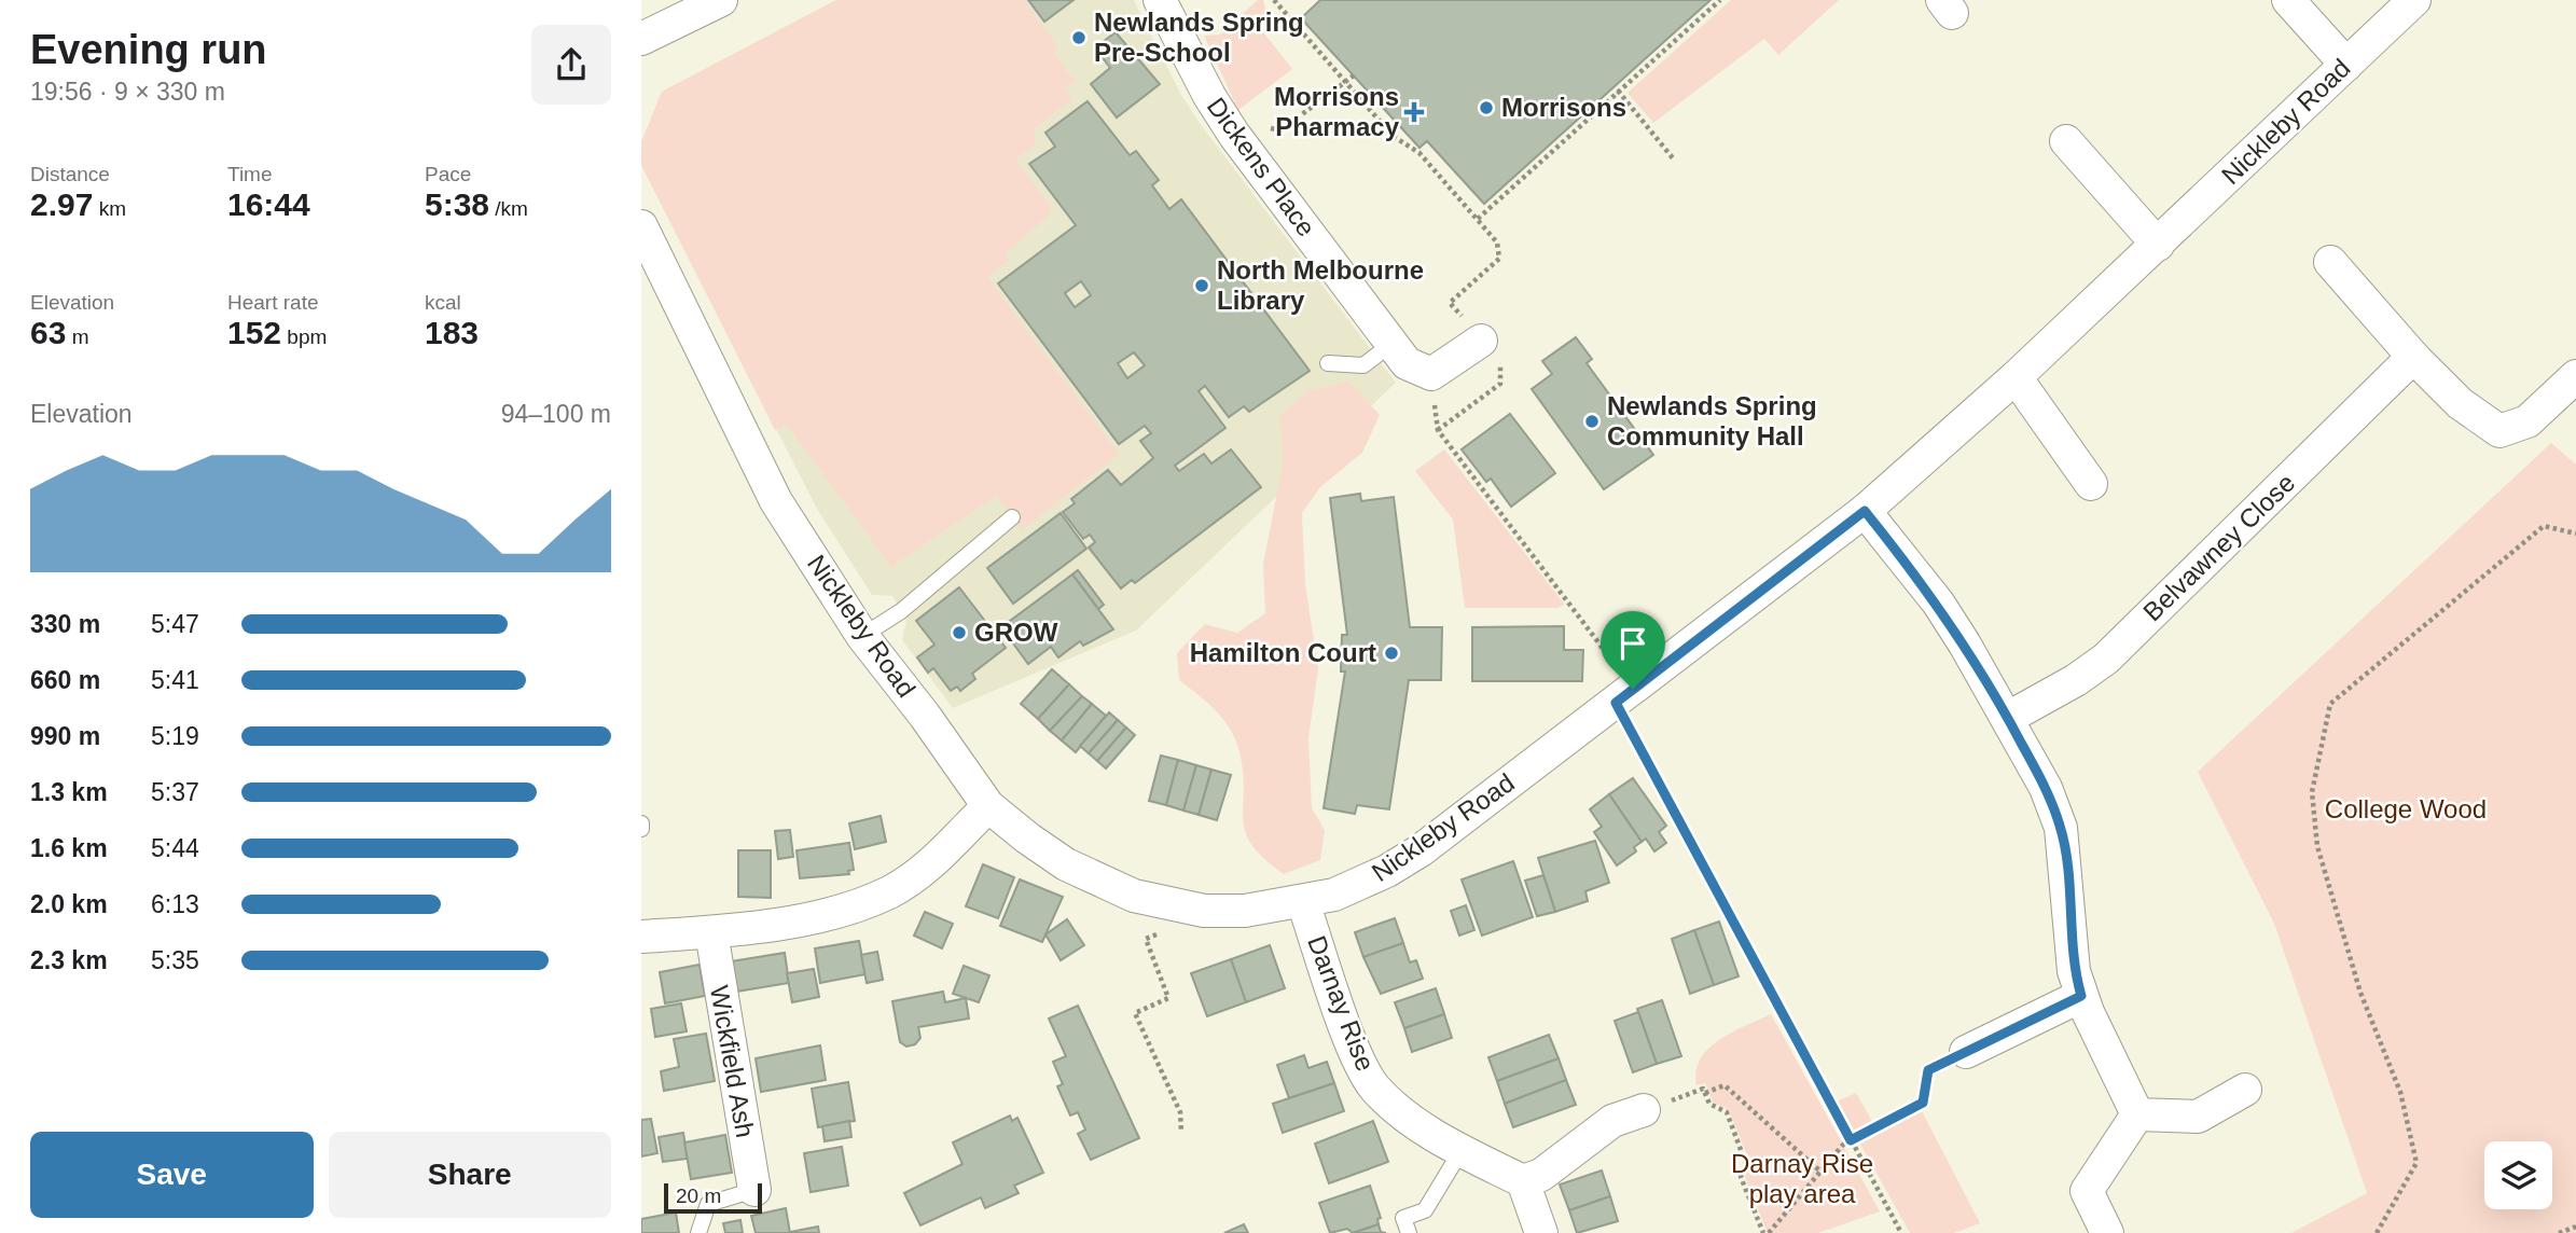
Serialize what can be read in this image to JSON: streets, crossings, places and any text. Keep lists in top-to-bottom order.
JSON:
{
  "streets": {
    "street": [
      "Nickleby Road",
      "Dickens Place",
      "Belvawney Close",
      "Darnay Rise",
      "Wickfield Ash"
    ]
  },
  "crossings": [
    ["Nickleby Road", "Darnay Rise"]
  ],
  "parks": ["College Wood", "Darnay Rise play area"],
  "places": {
    "other": [
      "Newlands Spring Pre-School",
      "Morrisons",
      "North Melbourne Library",
      "Newlands Spring Community Hall",
      "GROW",
      "Hamilton Court"
    ],
    "health": ["Morrisons Pharmacy"]
  },
  "scale_bar": "20 m",
  "page": {
    "heading": ["Evening run", "19:56 · 9 × 330 m"],
    "stats": [
      ["Distance", "2.97 km"],
      ["Time", "16:44"],
      ["Pace", "5:38 /km"],
      ["Elevation", "63 m"],
      ["Heart rate", "152 bpm"],
      ["kcal", "183"]
    ],
    "chart": ["Elevation", "94–100 m"],
    "list": [
      {
        "name": "330 m",
        "note": "5:47"
      },
      {
        "name": "660 m",
        "note": "5:41"
      },
      {
        "name": "990 m",
        "note": "5:19"
      },
      {
        "name": "1.3 km",
        "note": "5:37"
      },
      {
        "name": "1.6 km",
        "note": "5:44"
      },
      {
        "name": "2.0 km",
        "note": "6:13"
      },
      {
        "name": "2.3 km",
        "note": "5:35"
      }
    ],
    "buttons": ["Save", "Share"],
    "scale": "20 m"
  }
}
